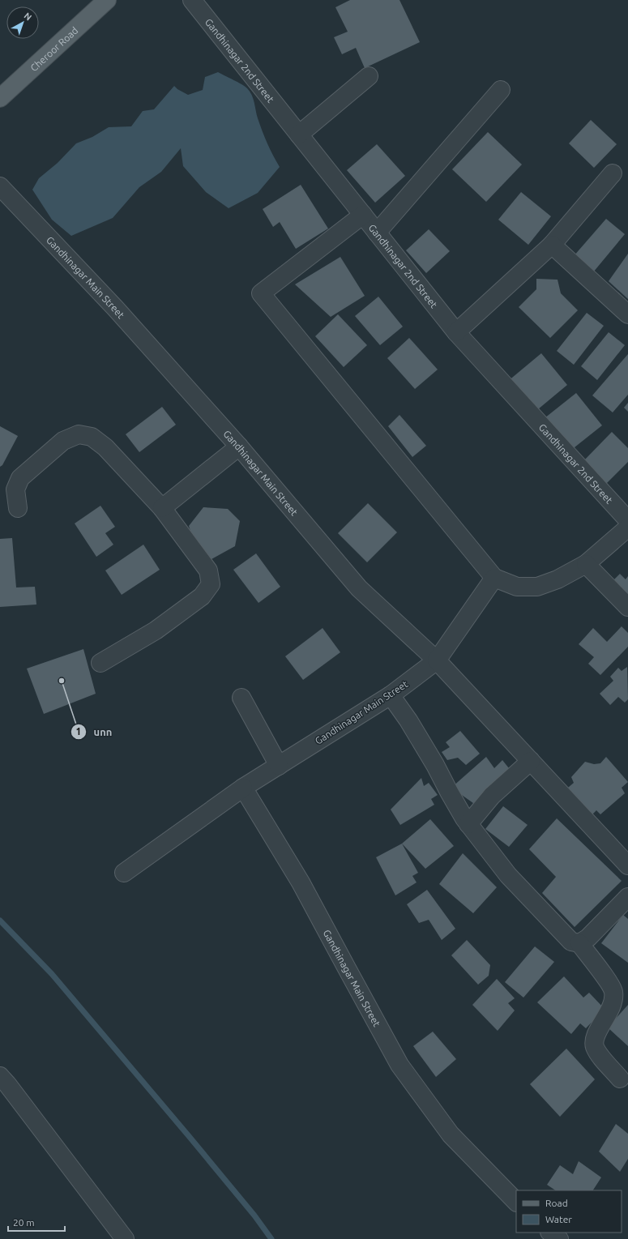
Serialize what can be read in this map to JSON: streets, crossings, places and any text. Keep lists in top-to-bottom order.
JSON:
{
  "streets": {
    "main road": ["Cheroor Road"],
    "street": ["Gandhinagar 2nd Street", "Gandhinagar Main Street"]
  },
  "places": ["unn"],
  "legend": ["Road", "Water"],
  "scale_bar": "20 m",
  "north": "top right"
}
